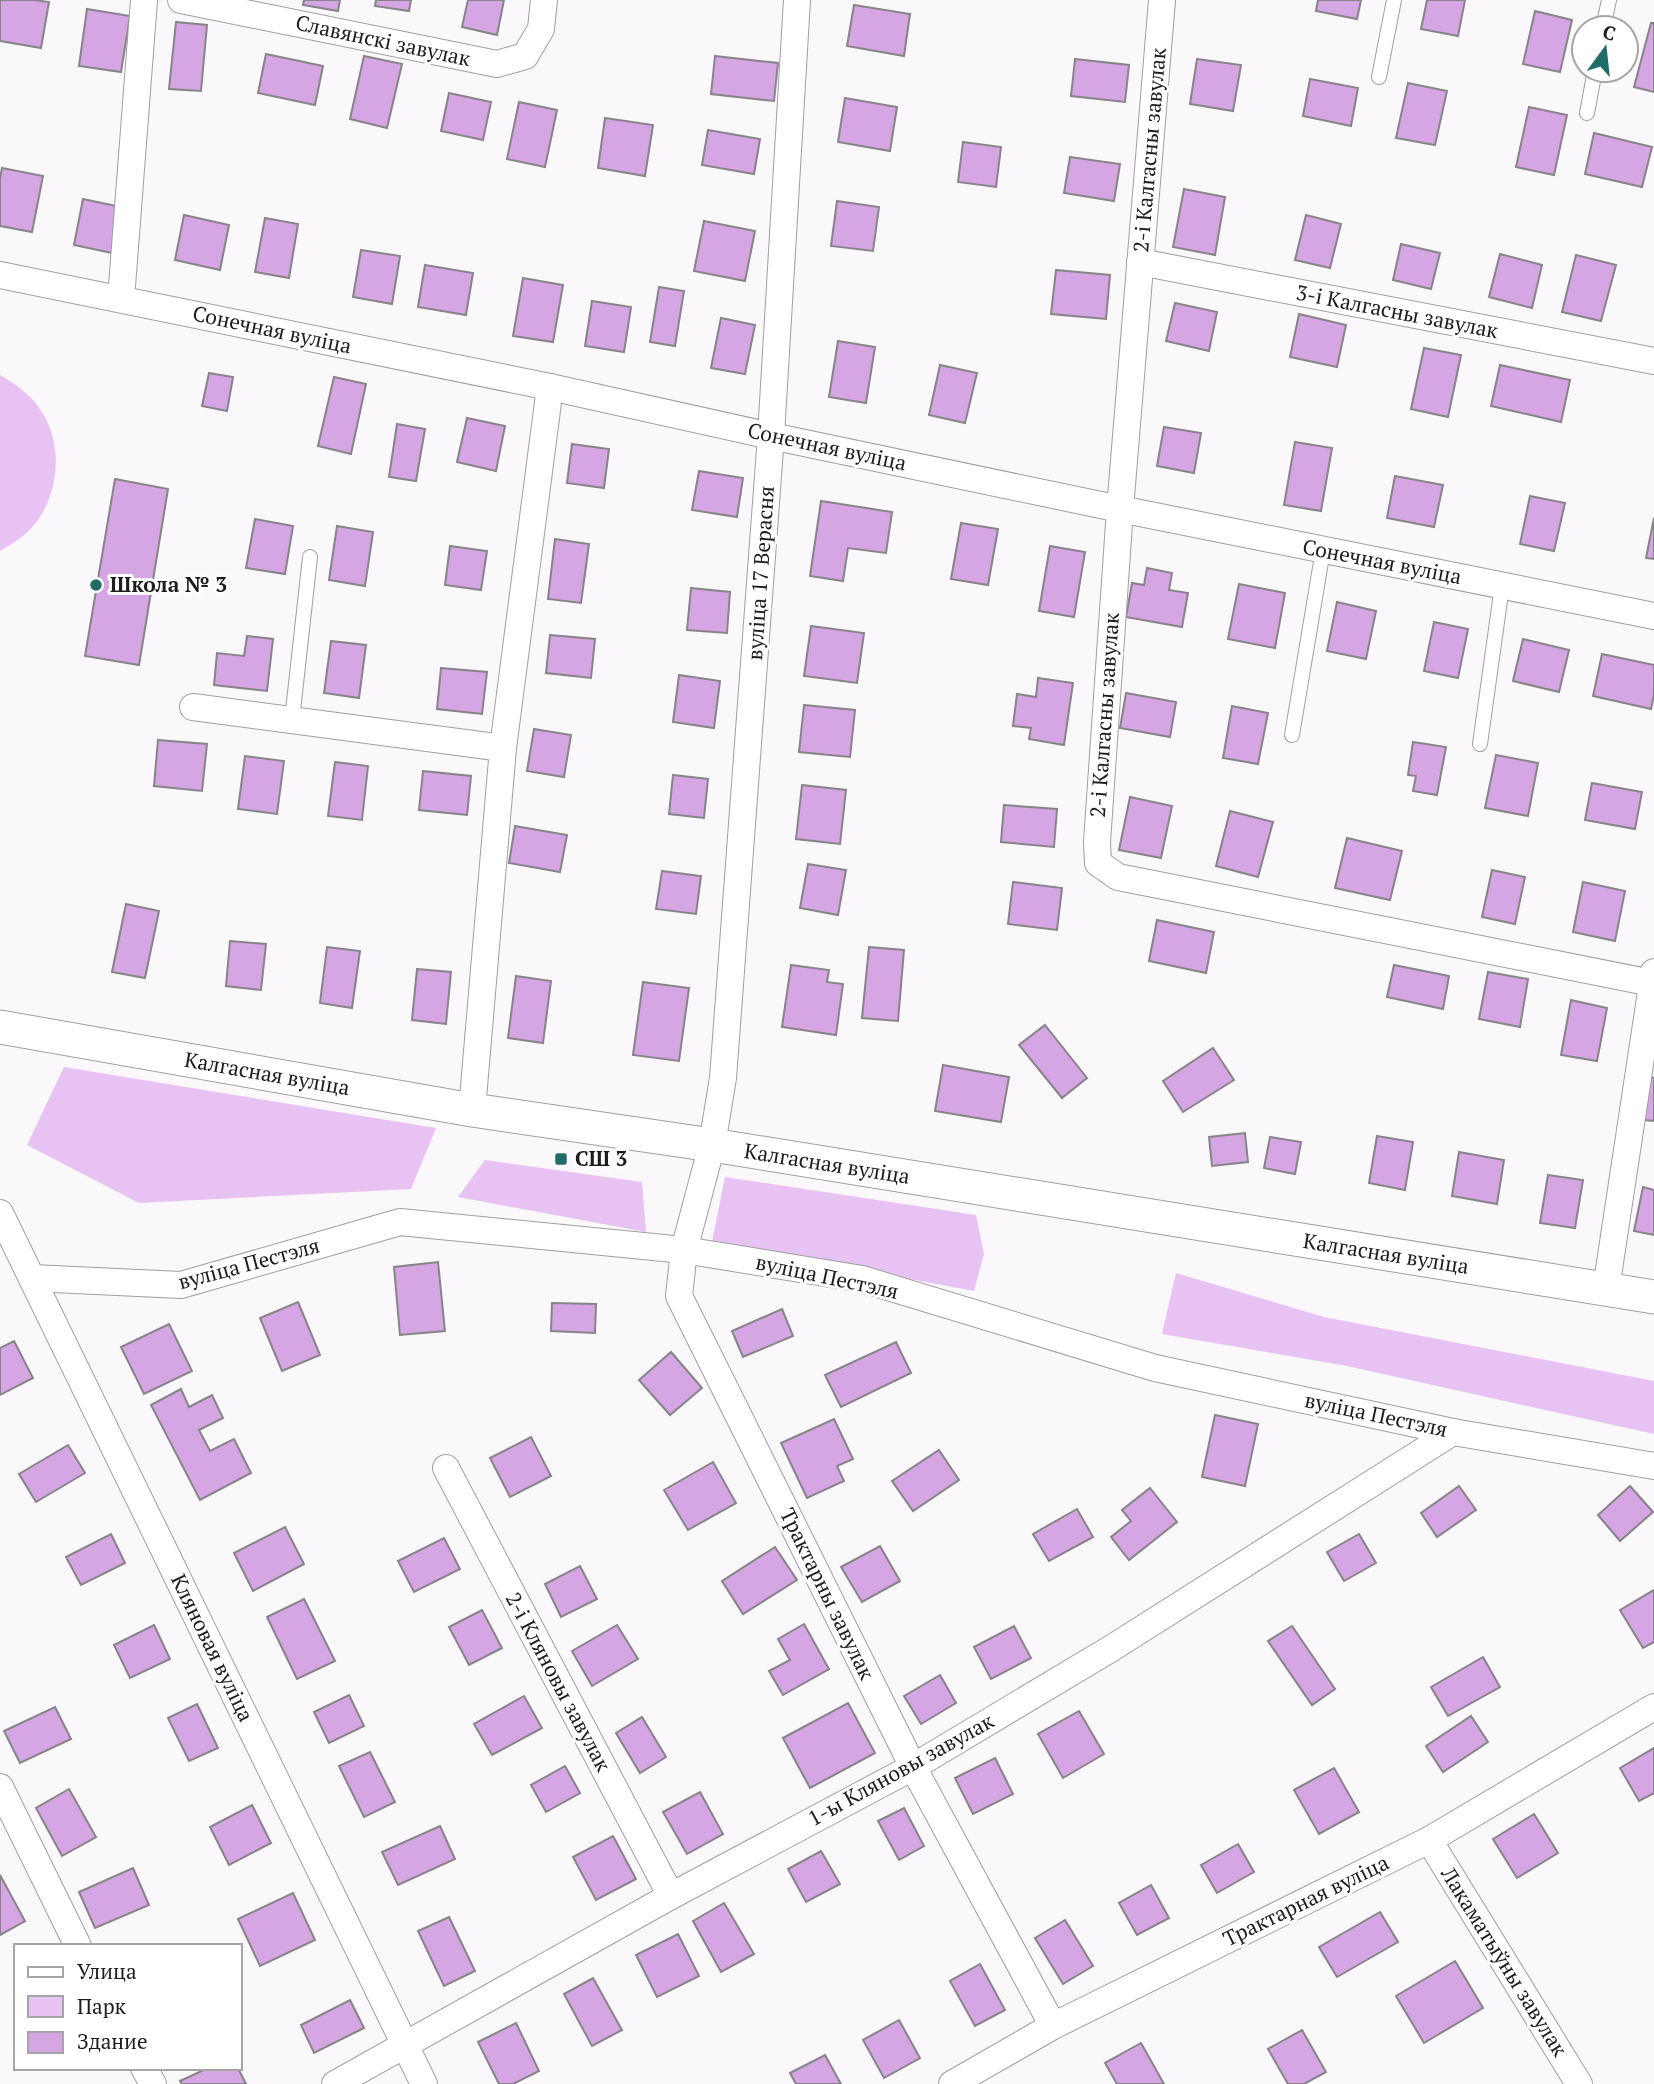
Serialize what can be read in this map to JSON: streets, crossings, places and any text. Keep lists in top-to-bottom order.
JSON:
{
  "streets": {
    "street": [
      "Славянскі завулак",
      "2-і Калгасны завулак",
      "3-і Калгасны завулак",
      "Сонечная вуліца",
      "вуліца 17 Верасня",
      "Калгасная вуліца",
      "вуліца Пестэля",
      "Трактарны завулак",
      "Кляновая вуліца",
      "2-і Кляновы завулак",
      "1-ы Кляновы завулак",
      "Трактарная вуліца",
      "Лакаматыўны завулак"
    ]
  },
  "crossings": [
    ["2-і Калгасны завулак", "3-і Калгасны завулак"],
    ["2-і Калгасны завулак", "Сонечная вуліца"],
    ["Сонечная вуліца", "вуліца 17 Верасня"],
    ["вуліца 17 Верасня", "Калгасная вуліца"],
    ["вуліца 17 Верасня", "Трактарны завулак"],
    ["Калгасная вуліца", "Трактарны завулак"],
    ["вуліца Пестэля", "Трактарны завулак"],
    ["вуліца Пестэля", "Кляновая вуліца"],
    ["вуліца Пестэля", "1-ы Кляновы завулак"],
    ["Трактарны завулак", "1-ы Кляновы завулак"],
    ["Трактарны завулак", "Трактарная вуліца"],
    ["Кляновая вуліца", "1-ы Кляновы завулак"],
    ["2-і Кляновы завулак", "1-ы Кляновы завулак"],
    ["Трактарная вуліца", "Лакаматыўны завулак"]
  ],
  "places": {
    "other": ["Школа № 3"],
    "transit": ["СШ 3"]
  },
  "legend": ["Улица", "Парк", "Здание"],
  "north": "top"
}
